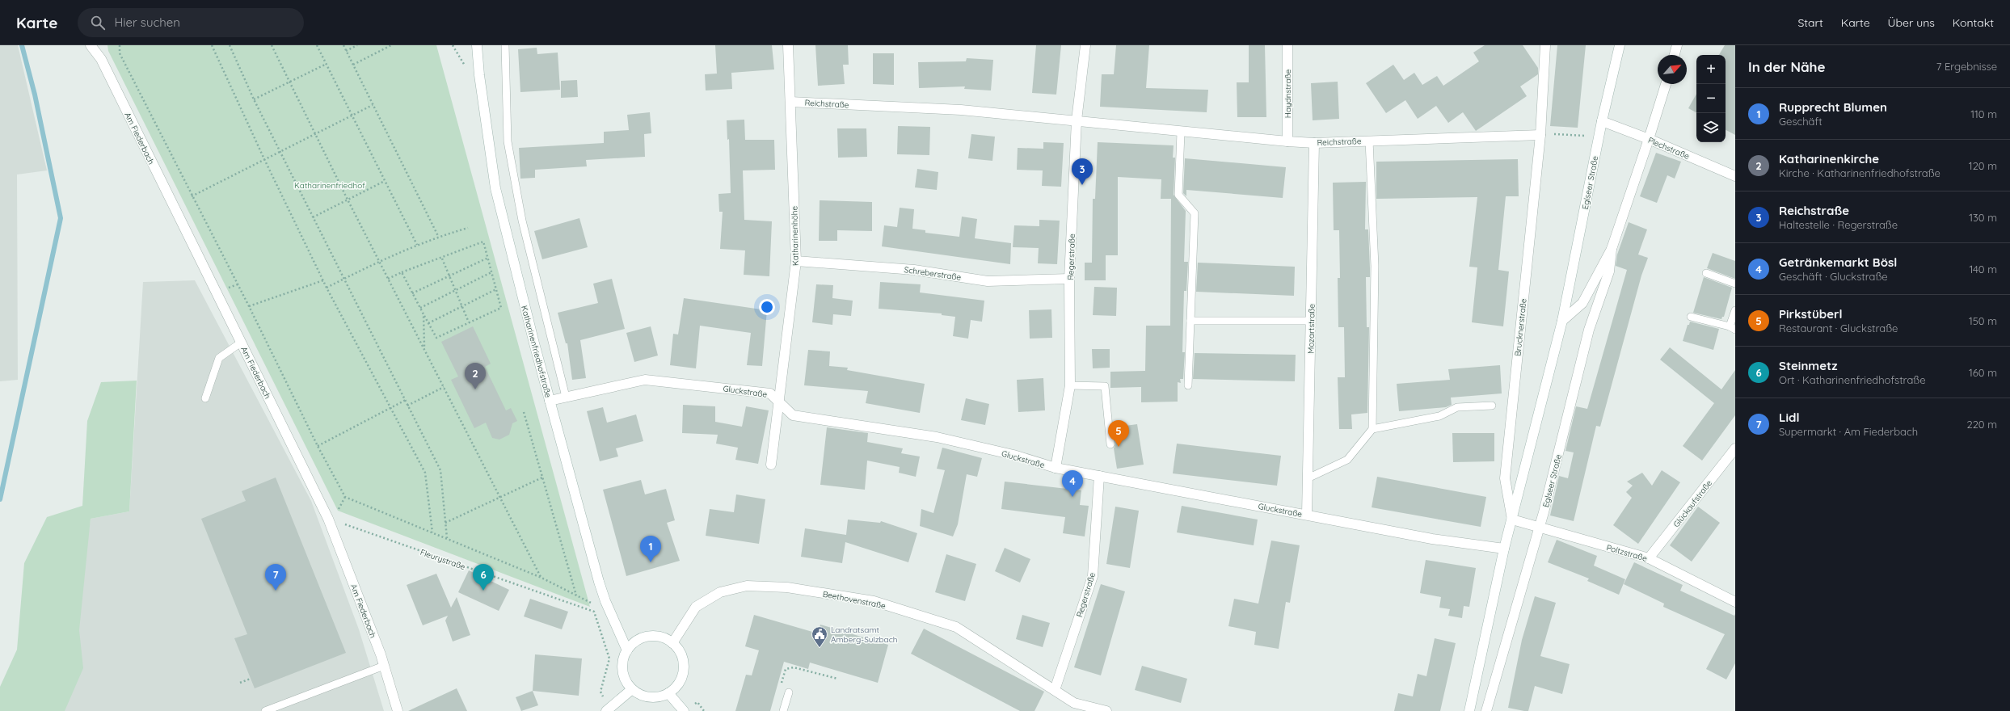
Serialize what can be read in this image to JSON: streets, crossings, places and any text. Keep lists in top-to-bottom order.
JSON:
{
  "streets": {
    "street": [
      "Haydnstraße",
      "Reichstraße",
      "Am Fiederbach",
      "Plechstraße",
      "Eglseer Straße",
      "Katharinenhöhe",
      "Regerstraße",
      "Schreberstraße",
      "Brucknerstraße",
      "Mozartstraße",
      "Katharinenfriedhofstraße",
      "Gluckstraße",
      "Glückaufstraße",
      "Poltzstraße",
      "Beethovenstraße"
    ],
    "path": ["Fleurystraße"]
  },
  "crossings": [
    ["Haydnstraße", "Reichstraße"],
    ["Reichstraße", "Katharinenhöhe"],
    ["Reichstraße", "Regerstraße"],
    ["Reichstraße", "Brucknerstraße"],
    ["Reichstraße", "Mozartstraße"],
    ["Am Fiederbach", "Fleurystraße"],
    ["Plechstraße", "Eglseer Straße"],
    ["Eglseer Straße", "Brucknerstraße"],
    ["Eglseer Straße", "Gluckstraße"],
    ["Eglseer Straße", "Poltzstraße"],
    ["Katharinenhöhe", "Schreberstraße"],
    ["Katharinenhöhe", "Gluckstraße"],
    ["Regerstraße", "Schreberstraße"],
    ["Regerstraße", "Gluckstraße"],
    ["Regerstraße", "Beethovenstraße"],
    ["Brucknerstraße", "Poltzstraße"],
    ["Mozartstraße", "Gluckstraße"],
    ["Katharinenfriedhofstraße", "Gluckstraße"],
    ["Katharinenfriedhofstraße", "Beethovenstraße"],
    ["Glückaufstraße", "Poltzstraße"]
  ],
  "parks": ["Katharinenfriedhof"],
  "places": {
    "public building": ["Landratsamt Amberg-Sulzbach"]
  },
  "north": "top right",
  "page": {
    "header": "Karte",
    "search": "Hier suchen",
    "nav": [
      "Start",
      "Karte",
      "Über uns",
      "Kontakt"
    ],
    "heading": ["In der Nähe", "7 Ergebnisse"],
    "map_buttons": ["+", "−"],
    "list": [
      {
        "mark": "1",
        "name": "Rupprecht Blumen",
        "note": "Geschäft",
        "value": "110 m"
      },
      {
        "mark": "2",
        "name": "Katharinenkirche",
        "note": "Kirche · Katharinenfriedhofstraße",
        "value": "120 m"
      },
      {
        "mark": "3",
        "name": "Reichstraße",
        "note": "Haltestelle · Regerstraße",
        "value": "130 m"
      },
      {
        "mark": "4",
        "name": "Getränkemarkt Bösl",
        "note": "Geschäft · Gluckstraße",
        "value": "140 m"
      },
      {
        "mark": "5",
        "name": "Pirkstüberl",
        "note": "Restaurant · Gluckstraße",
        "value": "150 m"
      },
      {
        "mark": "6",
        "name": "Steinmetz",
        "note": "Ort · Katharinenfriedhofstraße",
        "value": "160 m"
      },
      {
        "mark": "7",
        "name": "Lidl",
        "note": "Supermarkt · Am Fiederbach",
        "value": "220 m"
      }
    ],
    "pins": [
      "3",
      "2",
      "5",
      "4",
      "1",
      "6",
      "7"
    ]
  }
}
